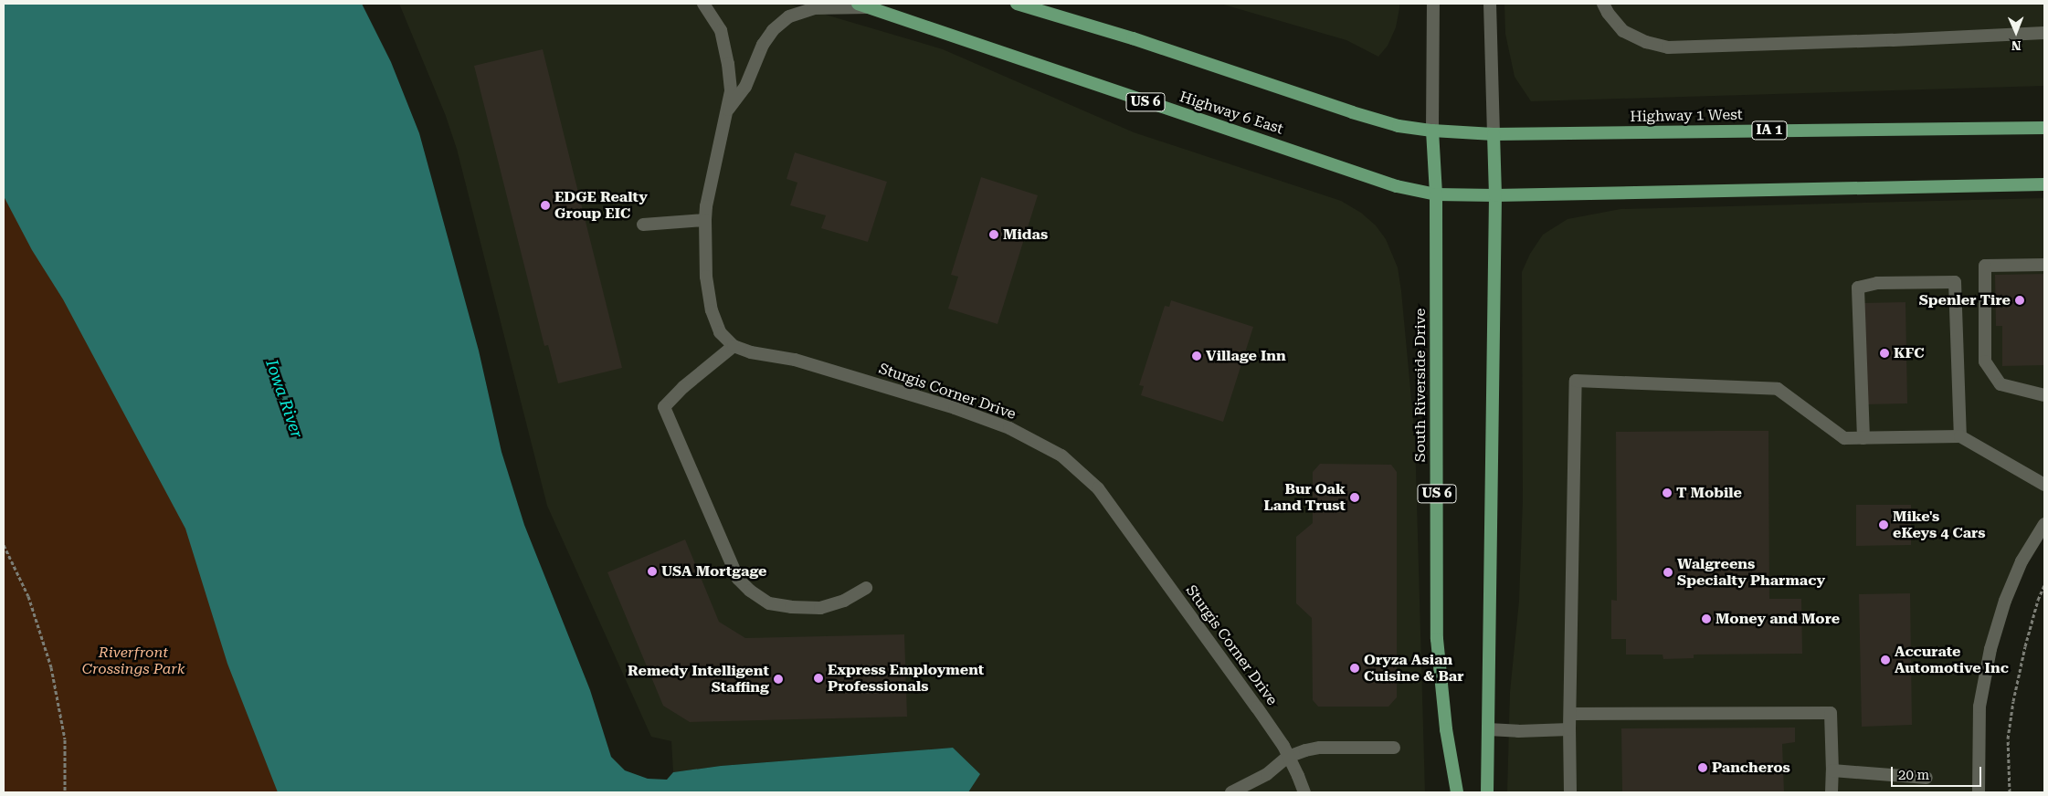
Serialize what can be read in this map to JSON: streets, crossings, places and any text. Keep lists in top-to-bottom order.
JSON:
{
  "streets": {
    "main road": [
      "US 6",
      "Highway 6 East",
      "Highway 1 West",
      "IA 1",
      "South Riverside Drive"
    ],
    "street": ["Sturgis Corner Drive"]
  },
  "crossings": [
    ["Highway 6 East", "South Riverside Drive"]
  ],
  "water": ["Iowa River"],
  "parks": ["Riverfront Crossings Park"],
  "places": [
    "EDGE Realty Group EIC",
    "Midas",
    "Spenler Tire",
    "KFC",
    "Village Inn",
    "T Mobile",
    "Bur Oak Land Trust",
    "Mike's eKeys 4 Cars",
    "USA Mortgage",
    "Walgreens Specialty Pharmacy",
    "Money and More",
    "Accurate Automotive Inc",
    "Oryza Asian Cuisine & Bar",
    "Express Employment Professionals",
    "Remedy Intelligent Staffing",
    "Pancheros"
  ],
  "scale_bar": "20 m",
  "north": "bottom"
}
